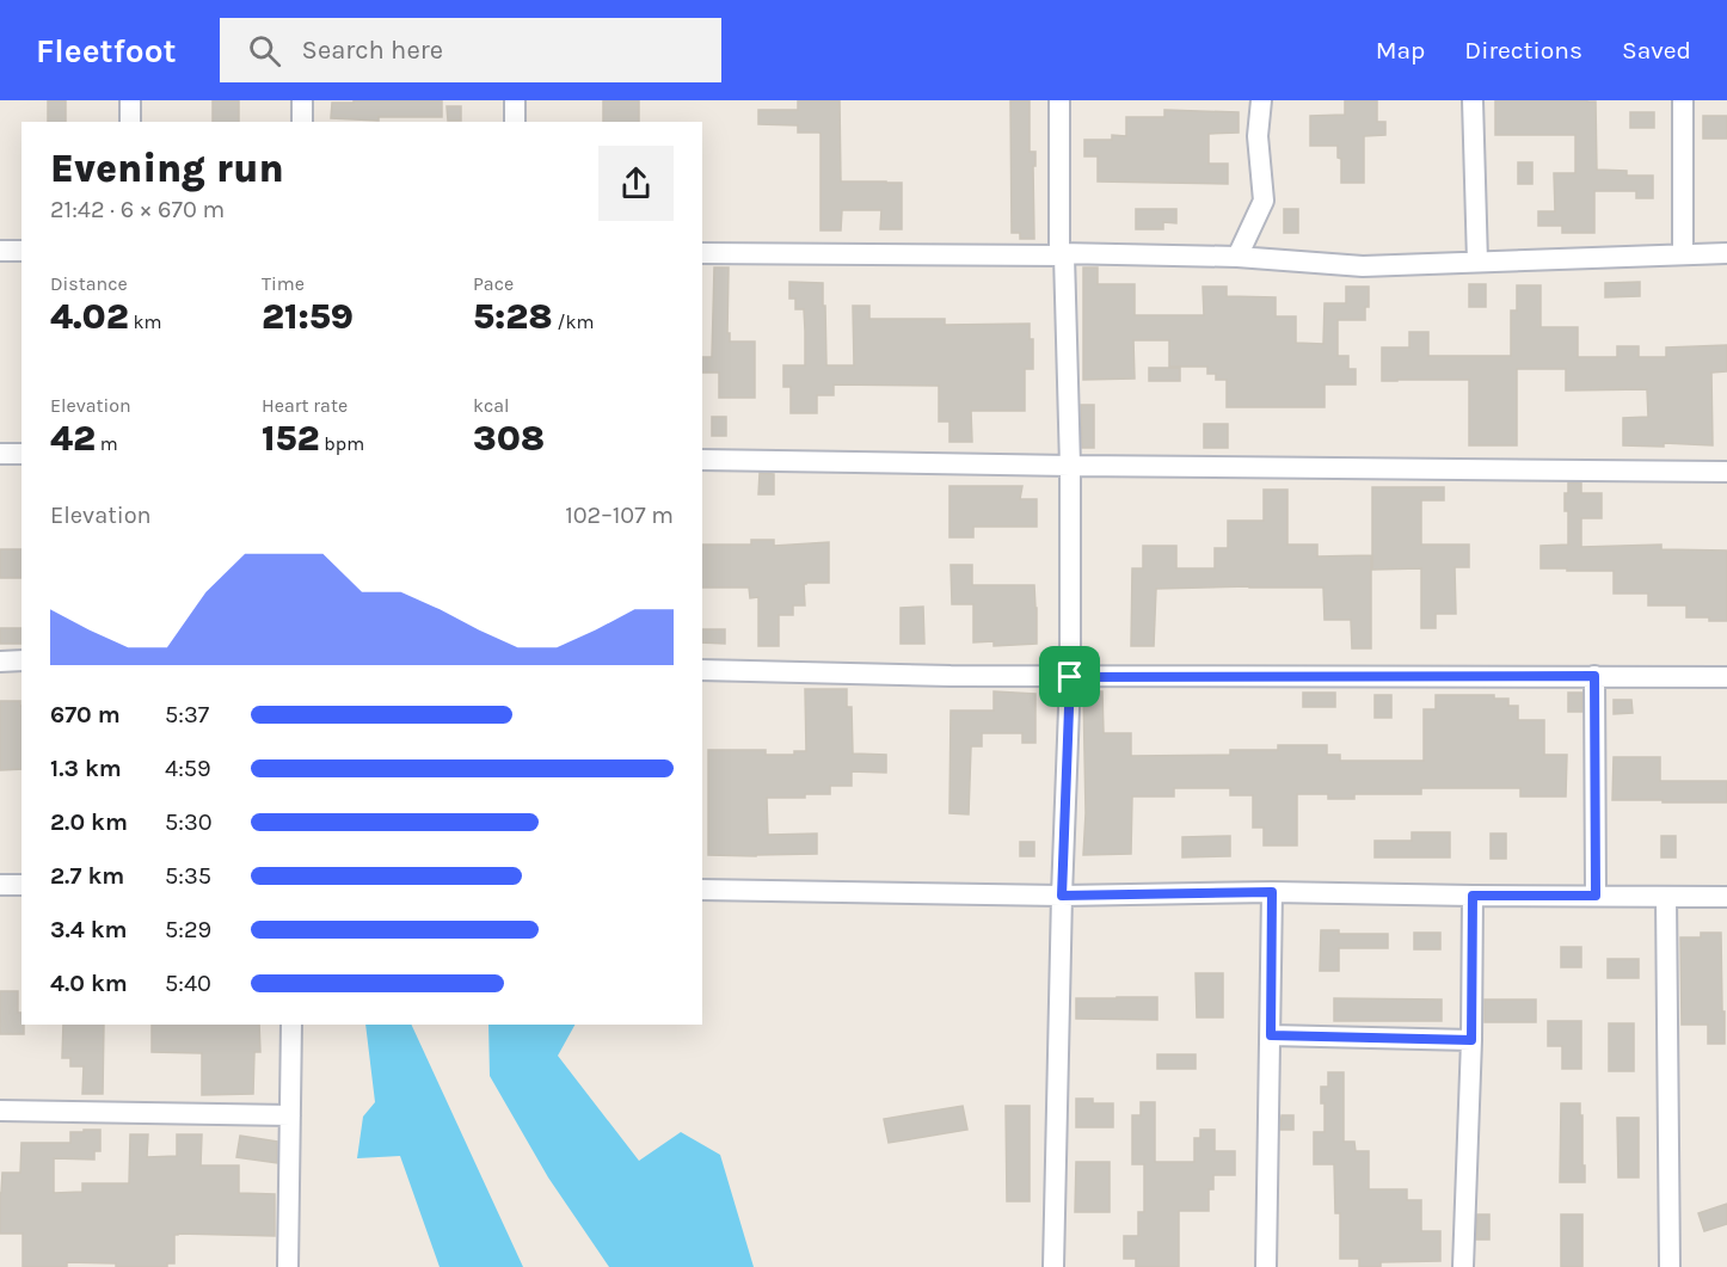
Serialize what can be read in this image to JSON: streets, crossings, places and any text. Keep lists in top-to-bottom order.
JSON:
{
  "page": {
    "header": "Fleetfoot",
    "search": "Search here",
    "nav": ["Map", "Directions", "Saved"],
    "heading": ["Evening run", "21:42 · 6 × 670 m"],
    "stats": [
      ["Distance", "4.02 km"],
      ["Time", "21:59"],
      ["Pace", "5:28 /km"],
      ["Elevation", "42 m"],
      ["Heart rate", "152 bpm"],
      ["kcal", "308"]
    ],
    "chart": ["Elevation", "102–107 m"],
    "list": [
      {
        "name": "670 m",
        "note": "5:37"
      },
      {
        "name": "1.3 km",
        "note": "4:59"
      },
      {
        "name": "2.0 km",
        "note": "5:30"
      },
      {
        "name": "2.7 km",
        "note": "5:35"
      },
      {
        "name": "3.4 km",
        "note": "5:29"
      },
      {
        "name": "4.0 km",
        "note": "5:40"
      }
    ]
  }
}
